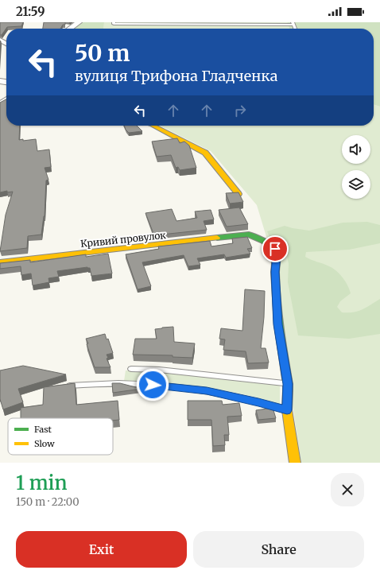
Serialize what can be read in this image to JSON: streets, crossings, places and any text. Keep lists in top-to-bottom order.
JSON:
{
  "streets": {
    "street": ["Кривий провулок"]
  },
  "legend": ["Fast", "Slow"],
  "page": {
    "status": "21:59",
    "turn": ["50 m", "вулиця Трифона Гладченка"],
    "heading": ["1 min", "150 m · 22:00"],
    "buttons": ["Exit", "Share"]
  }
}
